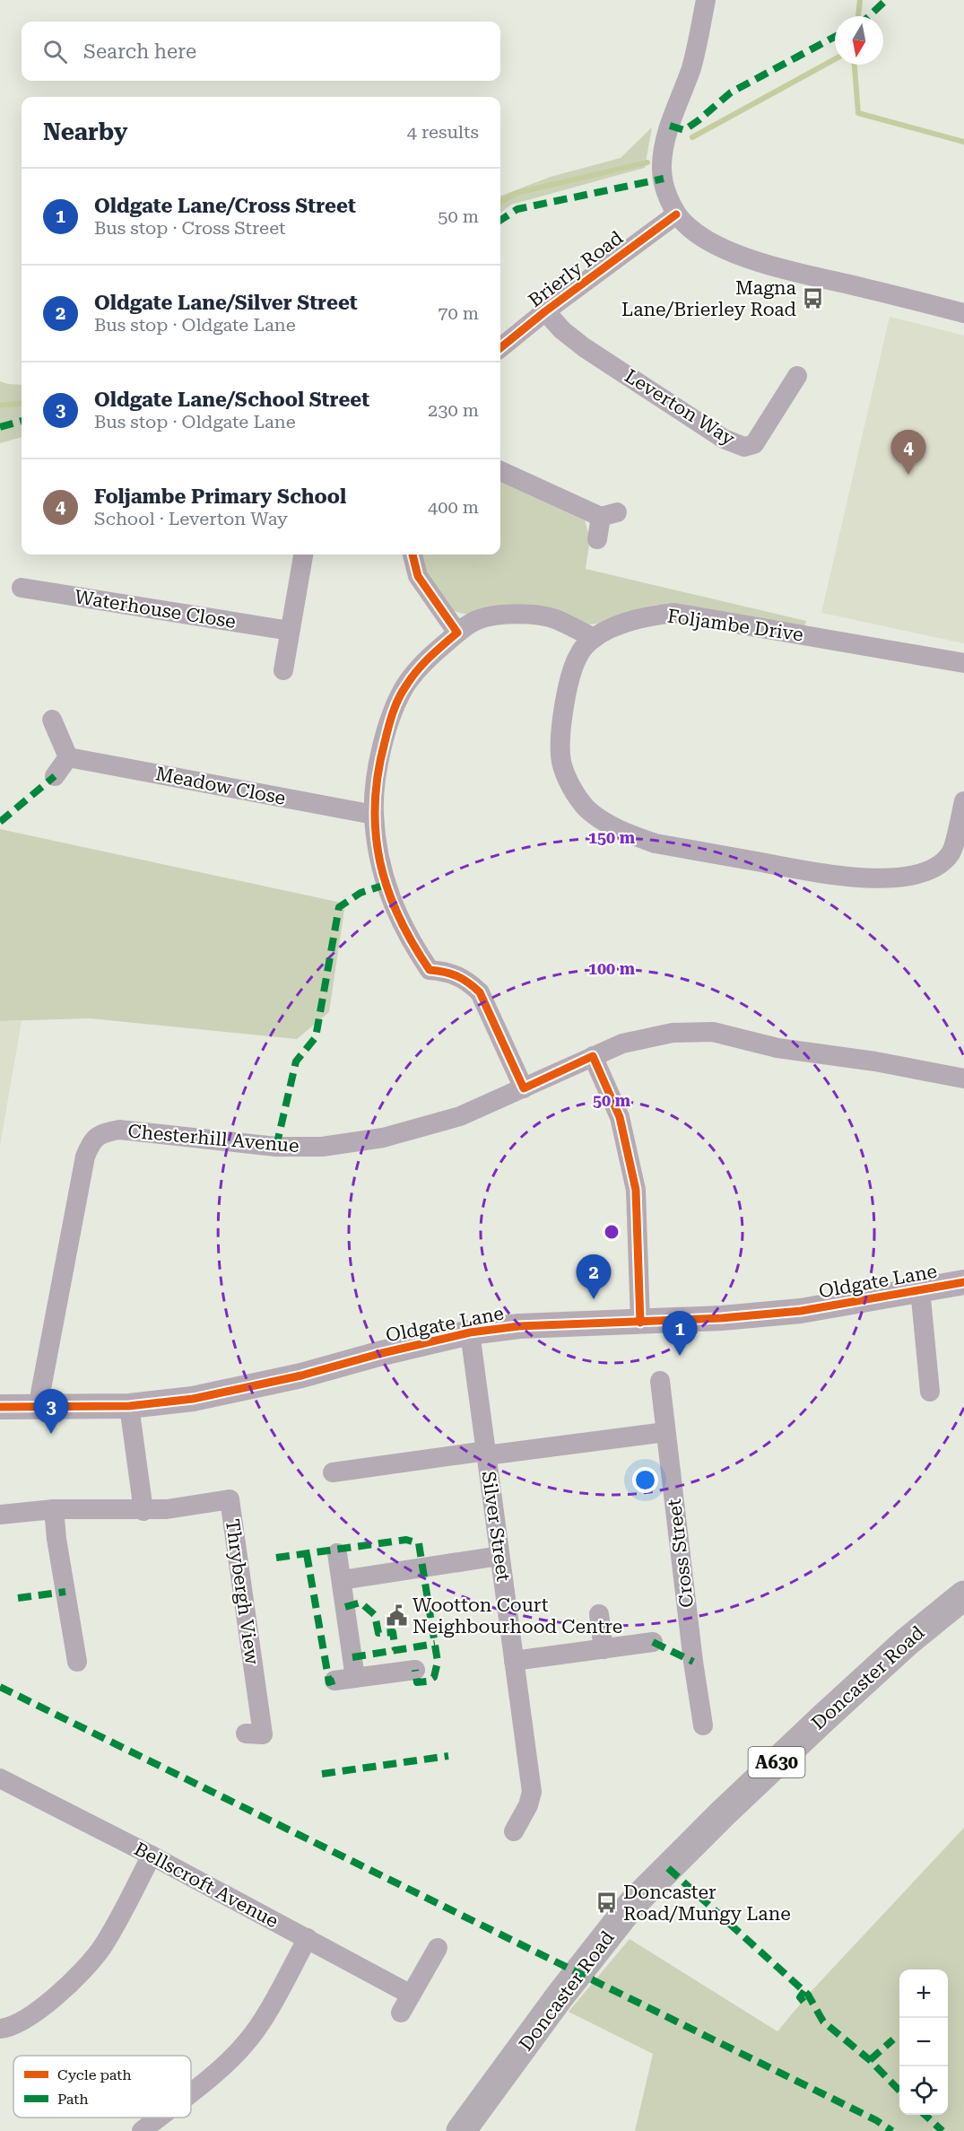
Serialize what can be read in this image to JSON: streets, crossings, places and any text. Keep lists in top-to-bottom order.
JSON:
{
  "streets": {
    "main road": ["Doncaster Road", "A630"],
    "street": [
      "Brierly Road",
      "Leverton Way",
      "Waterhouse Close",
      "Foljambe Drive",
      "Meadow Close",
      "Chesterhill Avenue",
      "Oldgate Lane",
      "Silver Street",
      "Cross Street",
      "Thrybergh View",
      "Bellscroft Avenue"
    ]
  },
  "crossings": [
    ["Brierly Road", "Leverton Way"],
    ["Chesterhill Avenue", "Oldgate Lane"],
    ["Oldgate Lane", "Silver Street"],
    ["Silver Street", "Cross Street"]
  ],
  "places": {
    "bus stop": ["Magna Lane/Brierley Road", "Doncaster Road/Mungy Lane"],
    "public building": ["Wootton Court Neighbourhood Centre"]
  },
  "legend": ["Cycle path", "Path"],
  "north": "bottom",
  "page": {
    "search": "Search here",
    "heading": ["Nearby", "4 results"],
    "list": [
      {
        "mark": "1",
        "name": "Oldgate Lane/Cross Street",
        "note": "Bus stop · Cross Street",
        "value": "50 m"
      },
      {
        "mark": "2",
        "name": "Oldgate Lane/Silver Street",
        "note": "Bus stop · Oldgate Lane",
        "value": "70 m"
      },
      {
        "mark": "3",
        "name": "Oldgate Lane/School Street",
        "note": "Bus stop · Oldgate Lane",
        "value": "230 m"
      },
      {
        "mark": "4",
        "name": "Foljambe Primary School",
        "note": "School · Leverton Way",
        "value": "400 m"
      }
    ],
    "pins": [
      "4",
      "2",
      "1",
      "3"
    ],
    "map_buttons": ["+", "−"]
  },
  "rings": ["150 m", "100 m", "50 m"]
}
